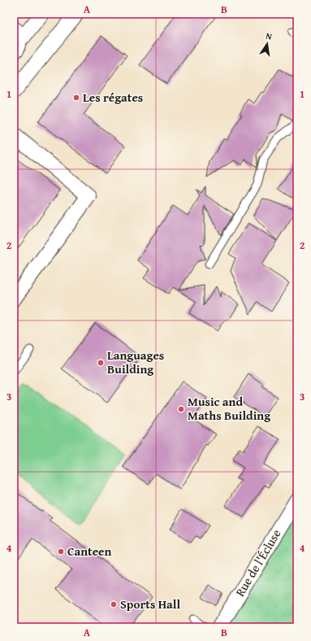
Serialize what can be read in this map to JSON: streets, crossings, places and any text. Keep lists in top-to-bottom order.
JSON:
{
  "streets": {
    "street": ["Rue de l'Écluse"]
  },
  "places": [
    "Les régates",
    "Languages Building",
    "Music and Maths Building",
    "Canteen",
    "Sports Hall"
  ],
  "north": "top",
  "grid": {
    "columns": ["A", "B"],
    "rows": [
      "1",
      "2",
      "3",
      "4"
    ]
  }
}
